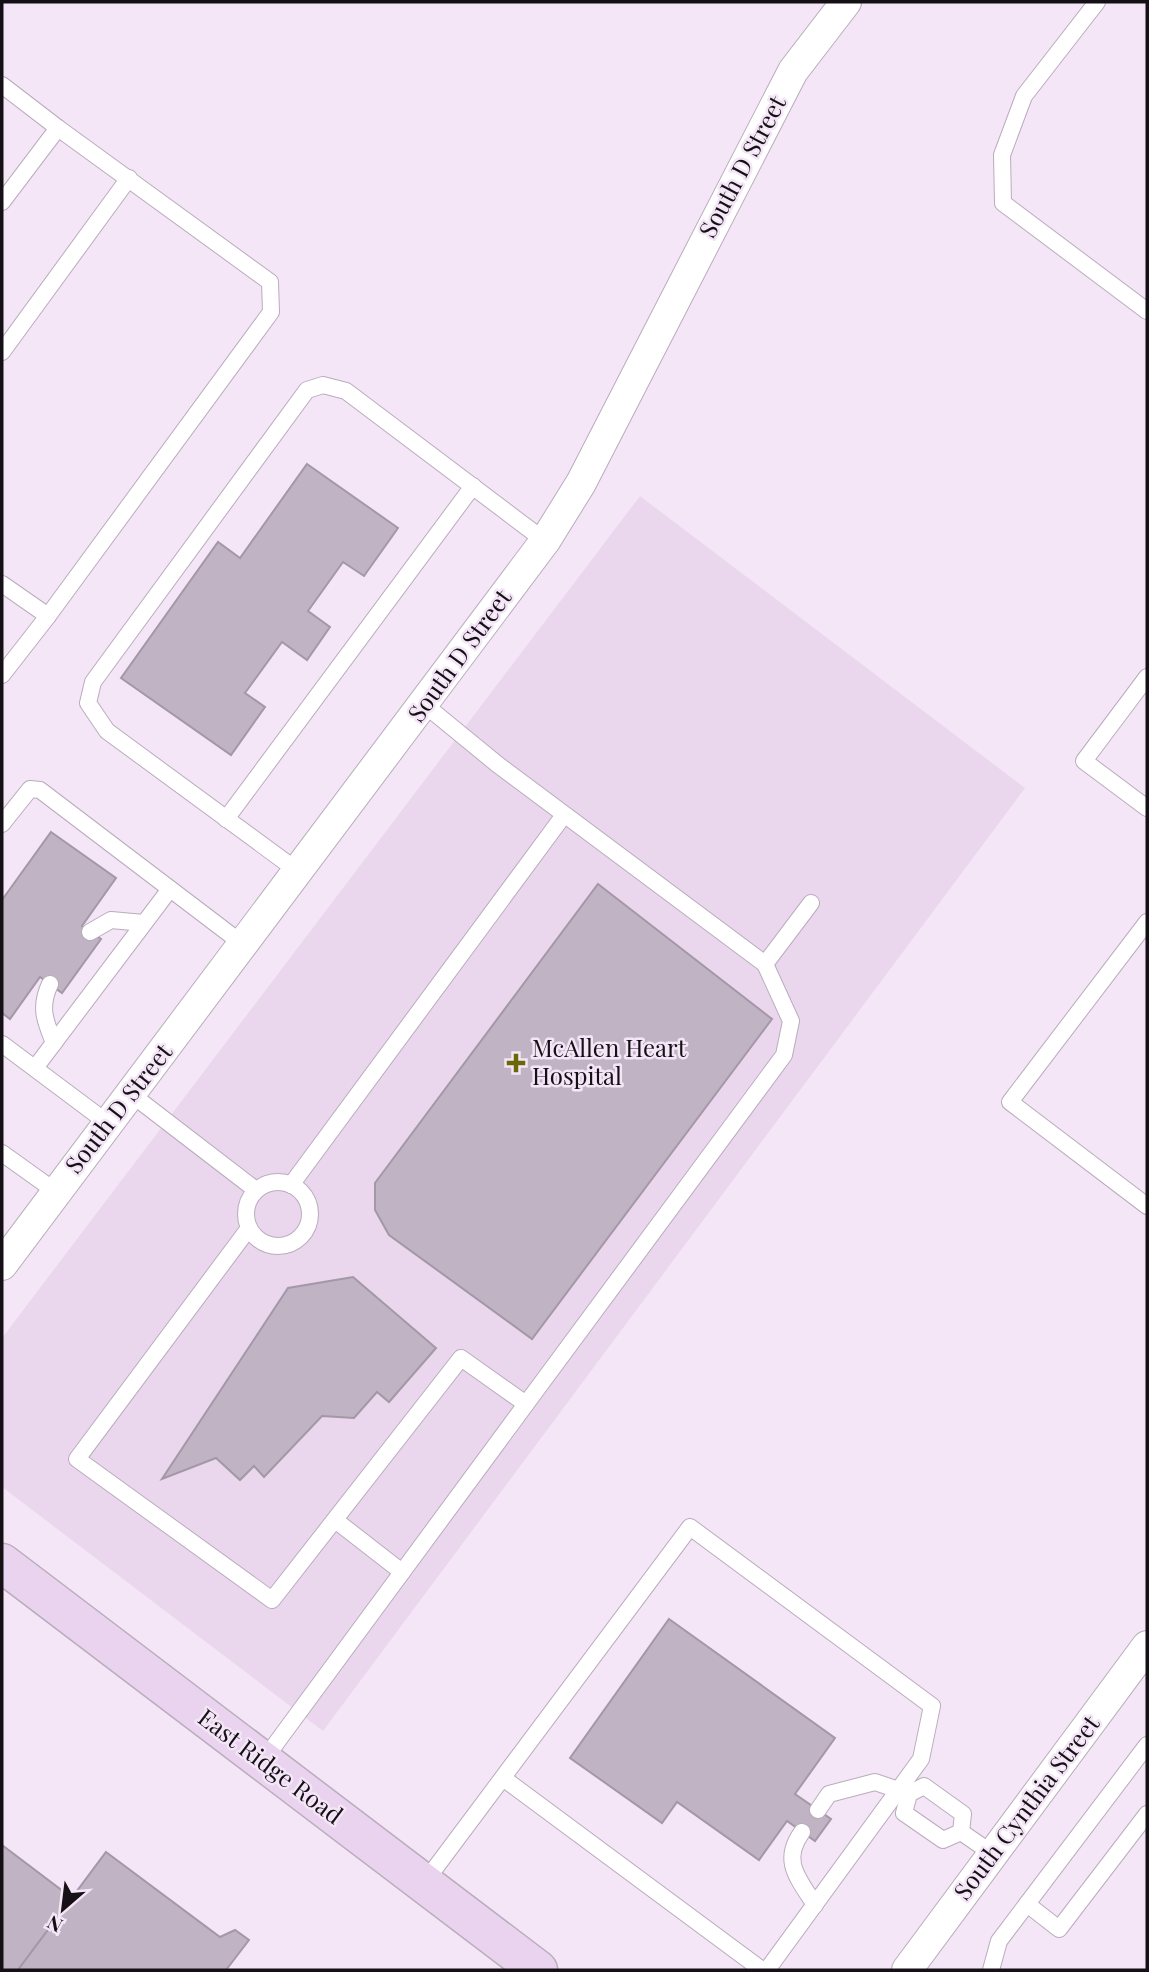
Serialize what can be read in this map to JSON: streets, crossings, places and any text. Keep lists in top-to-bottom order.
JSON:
{
  "streets": {
    "main road": ["East Ridge Road"],
    "street": ["South D Street", "South Cynthia Street"]
  },
  "places": {
    "health": ["McAllen Heart Hospital"]
  },
  "north": "bottom left"
}
